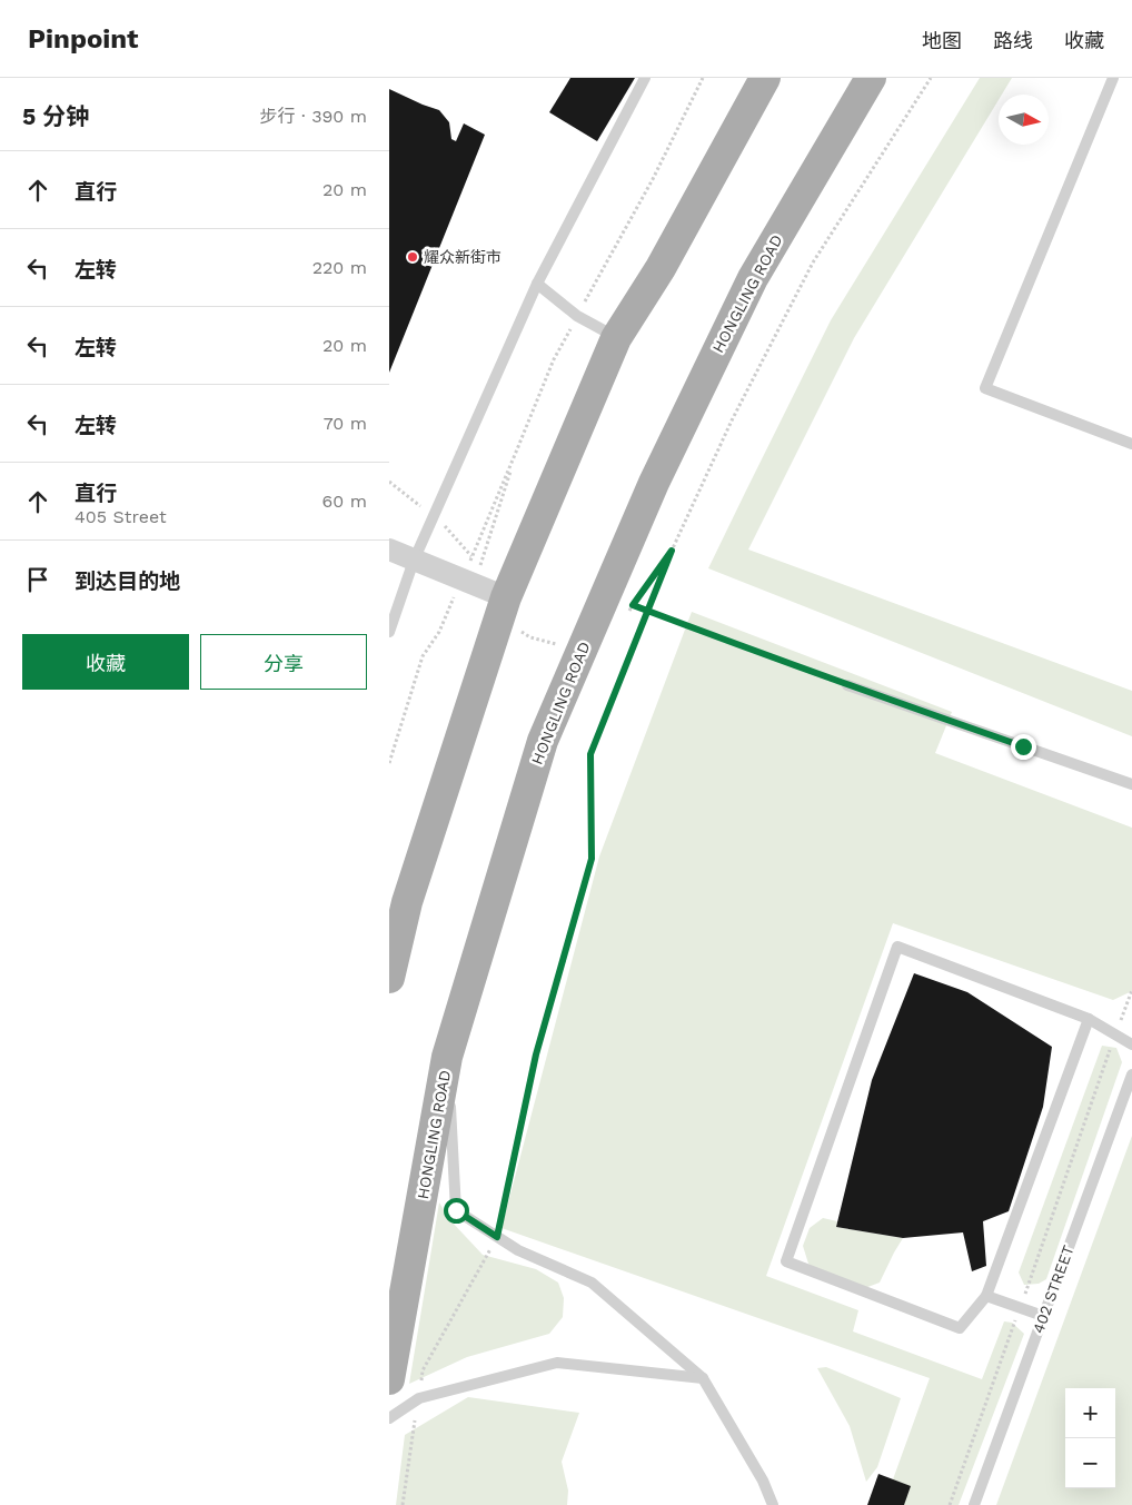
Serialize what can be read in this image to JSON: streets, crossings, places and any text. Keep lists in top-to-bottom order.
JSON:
{
  "streets": {
    "main road": ["HONGLING ROAD"],
    "lane": ["402 STREET"]
  },
  "places": ["耀众新街市"],
  "north": "right",
  "page": {
    "header": "Pinpoint",
    "nav": ["地图", "路线", "收藏"],
    "heading": ["5 分钟", "步行 · 390 m"],
    "list": [
      ["直行", "20 m"],
      ["左转", "220 m"],
      ["左转", "20 m"],
      ["左转", "70 m"],
      ["直行", "405 Street", "60 m"],
      "到达目的地"
    ],
    "buttons": ["收藏", "分享"],
    "map_buttons": ["+", "−"]
  }
}
